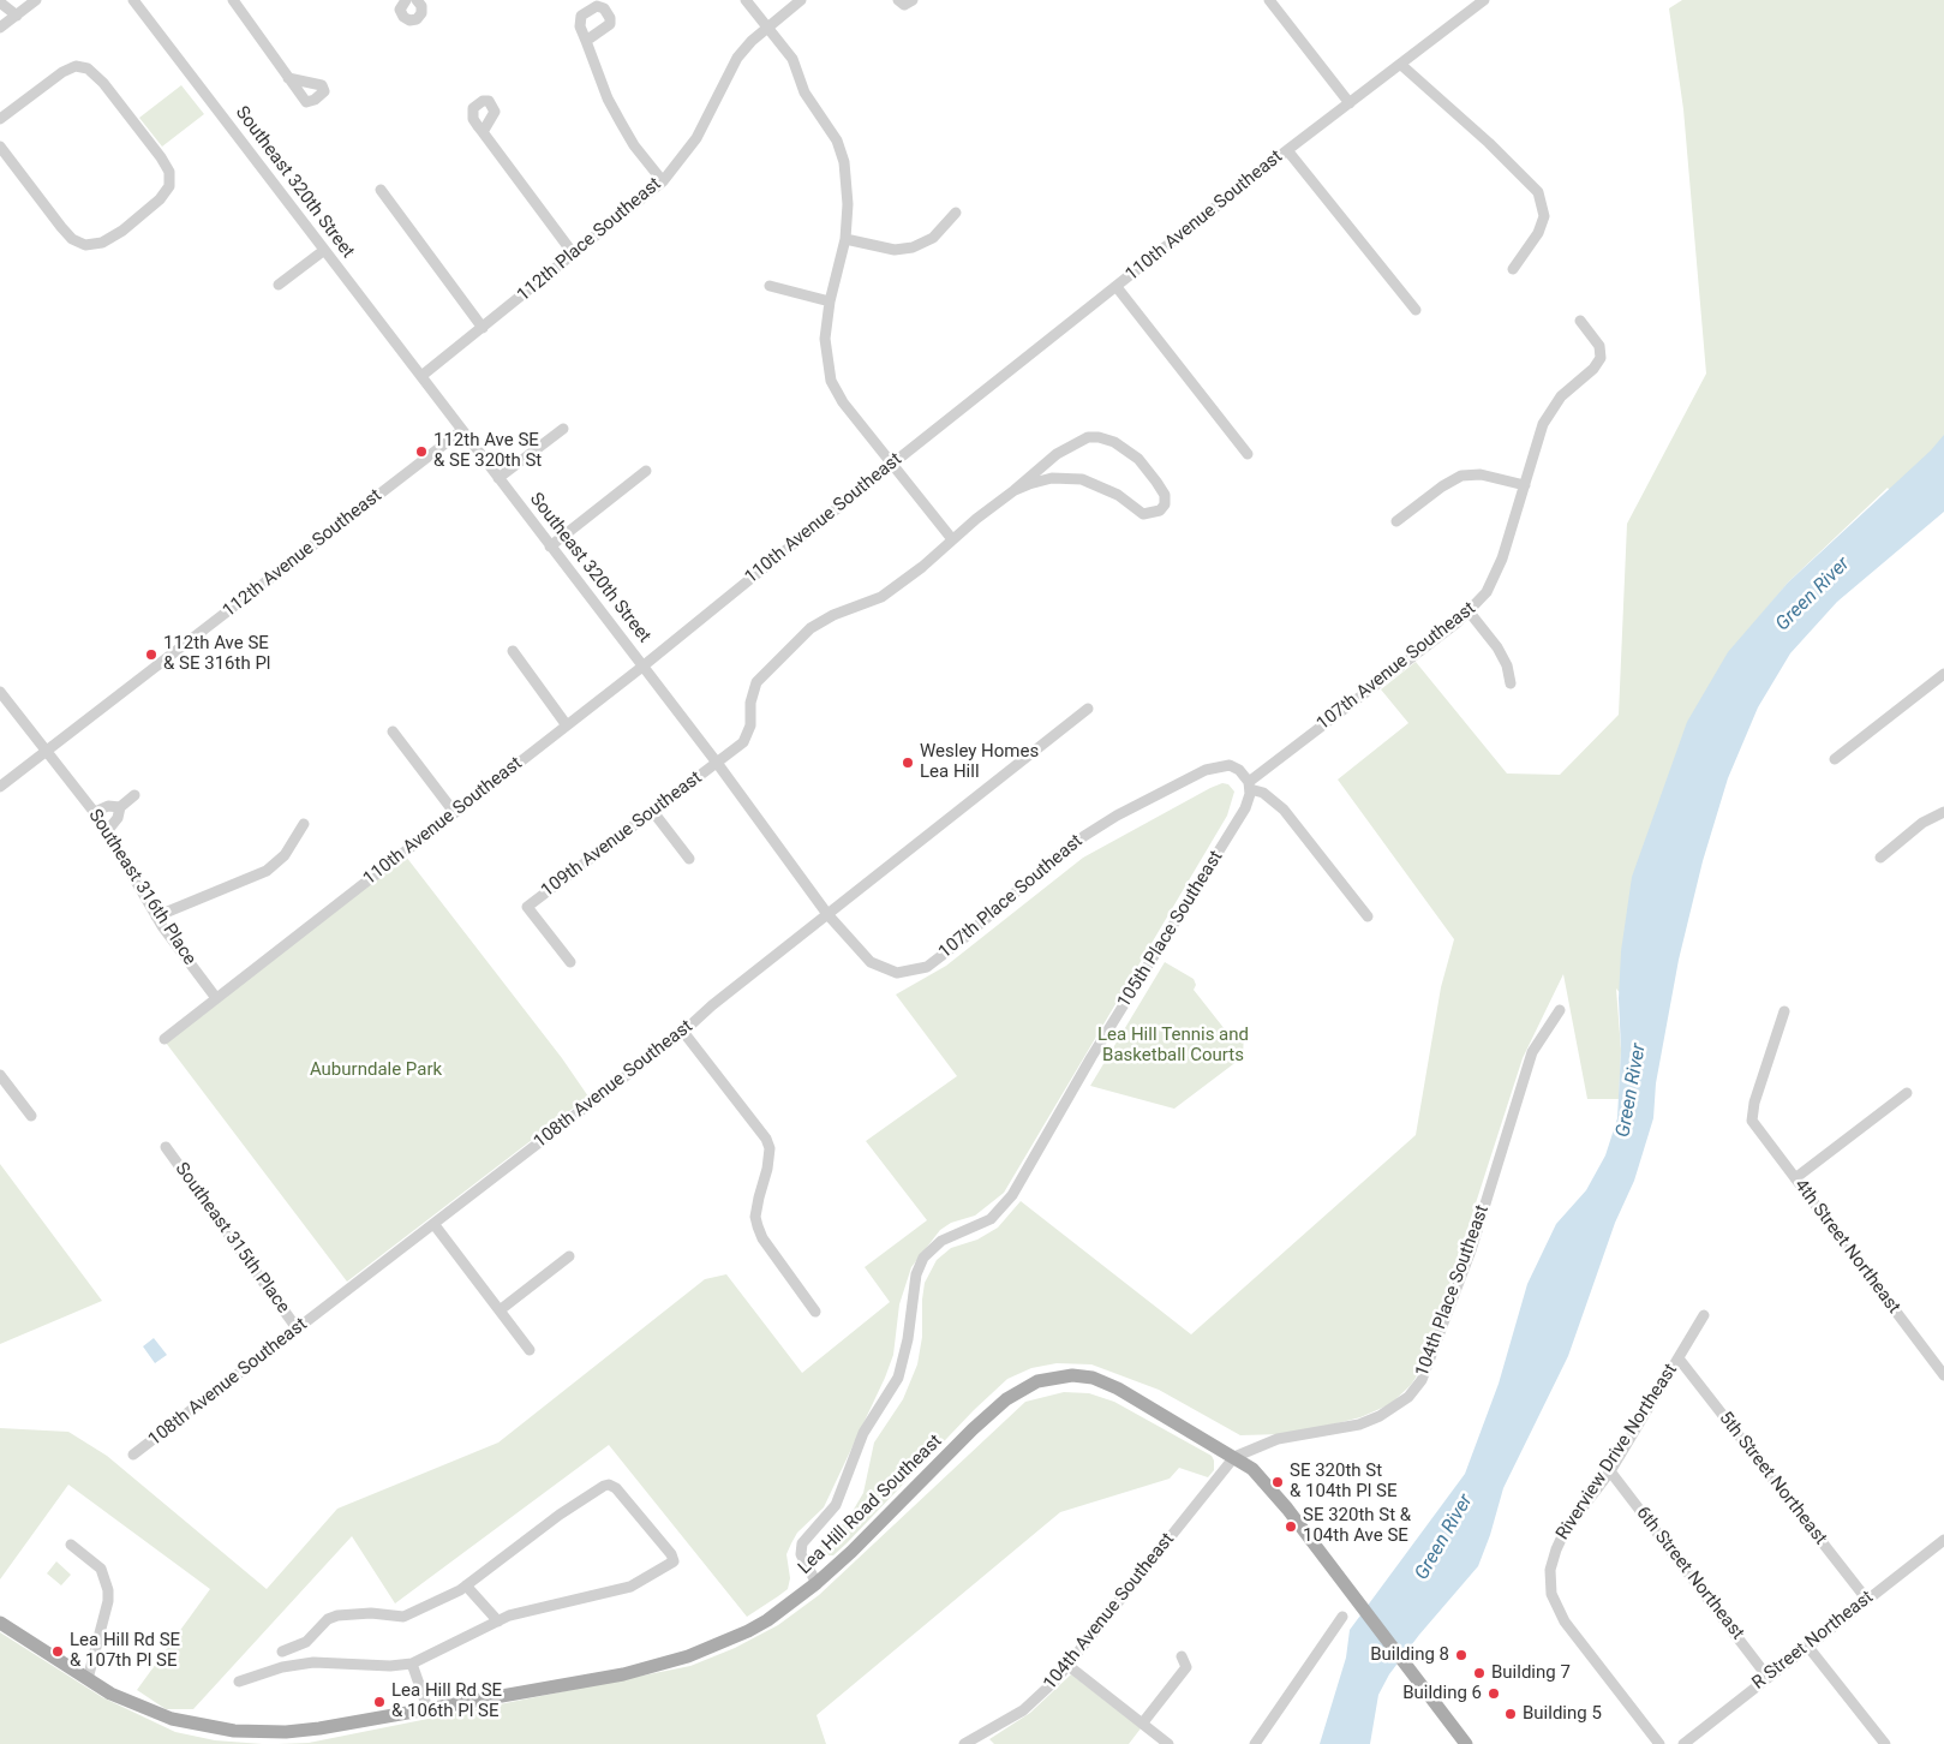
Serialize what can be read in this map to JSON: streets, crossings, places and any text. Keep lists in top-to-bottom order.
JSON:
{
  "streets": {
    "main road": ["Lea Hill Road Southeast"],
    "street": [
      "Southeast 320th Street",
      "110th Avenue Southeast",
      "112th Place Southeast",
      "112th Avenue Southeast",
      "107th Avenue Southeast",
      "109th Avenue Southeast",
      "Southeast 316th Place",
      "107th Place Southeast",
      "105th Place Southeast",
      "108th Avenue Southeast",
      "Southeast 315th Place",
      "4th Street Northeast",
      "104th Place Southeast",
      "Riverview Drive Northeast",
      "5th Street Northeast",
      "6th Street Northeast",
      "104th Avenue Southeast",
      "R Street Northeast"
    ]
  },
  "crossings": [
    ["Southeast 320th Street", "110th Avenue Southeast"],
    ["Southeast 320th Street", "112th Place Southeast"],
    ["Southeast 320th Street", "112th Avenue Southeast"],
    ["Southeast 320th Street", "109th Avenue Southeast"],
    ["Southeast 320th Street", "107th Place Southeast"],
    ["Southeast 320th Street", "108th Avenue Southeast"],
    ["110th Avenue Southeast", "Southeast 316th Place"],
    ["112th Avenue Southeast", "Southeast 316th Place"],
    ["107th Avenue Southeast", "107th Place Southeast"],
    ["107th Avenue Southeast", "105th Place Southeast"],
    ["107th Place Southeast", "105th Place Southeast"],
    ["105th Place Southeast", "Lea Hill Road Southeast"],
    ["108th Avenue Southeast", "Southeast 315th Place"],
    ["104th Place Southeast", "Lea Hill Road Southeast"],
    ["104th Place Southeast", "104th Avenue Southeast"],
    ["Riverview Drive Northeast", "5th Street Northeast"],
    ["Riverview Drive Northeast", "6th Street Northeast"],
    ["5th Street Northeast", "R Street Northeast"],
    ["Lea Hill Road Southeast", "104th Avenue Southeast"],
    ["6th Street Northeast", "R Street Northeast"]
  ],
  "water": ["Green River"],
  "parks": ["Lea Hill Tennis and Basketball Courts", "Auburndale Park"],
  "places": [
    "112th Ave SE & SE 320th St",
    "112th Ave SE & SE 316th Pl",
    "Wesley Homes Lea Hill",
    "SE 320th St & 104th Pl SE",
    "SE 320th St & 104th Ave SE",
    "Lea Hill Rd SE & 107th Pl SE",
    "Building 8",
    "Building 7",
    "Building 6",
    "Lea Hill Rd SE & 106th Pl SE",
    "Building 5"
  ]
}
